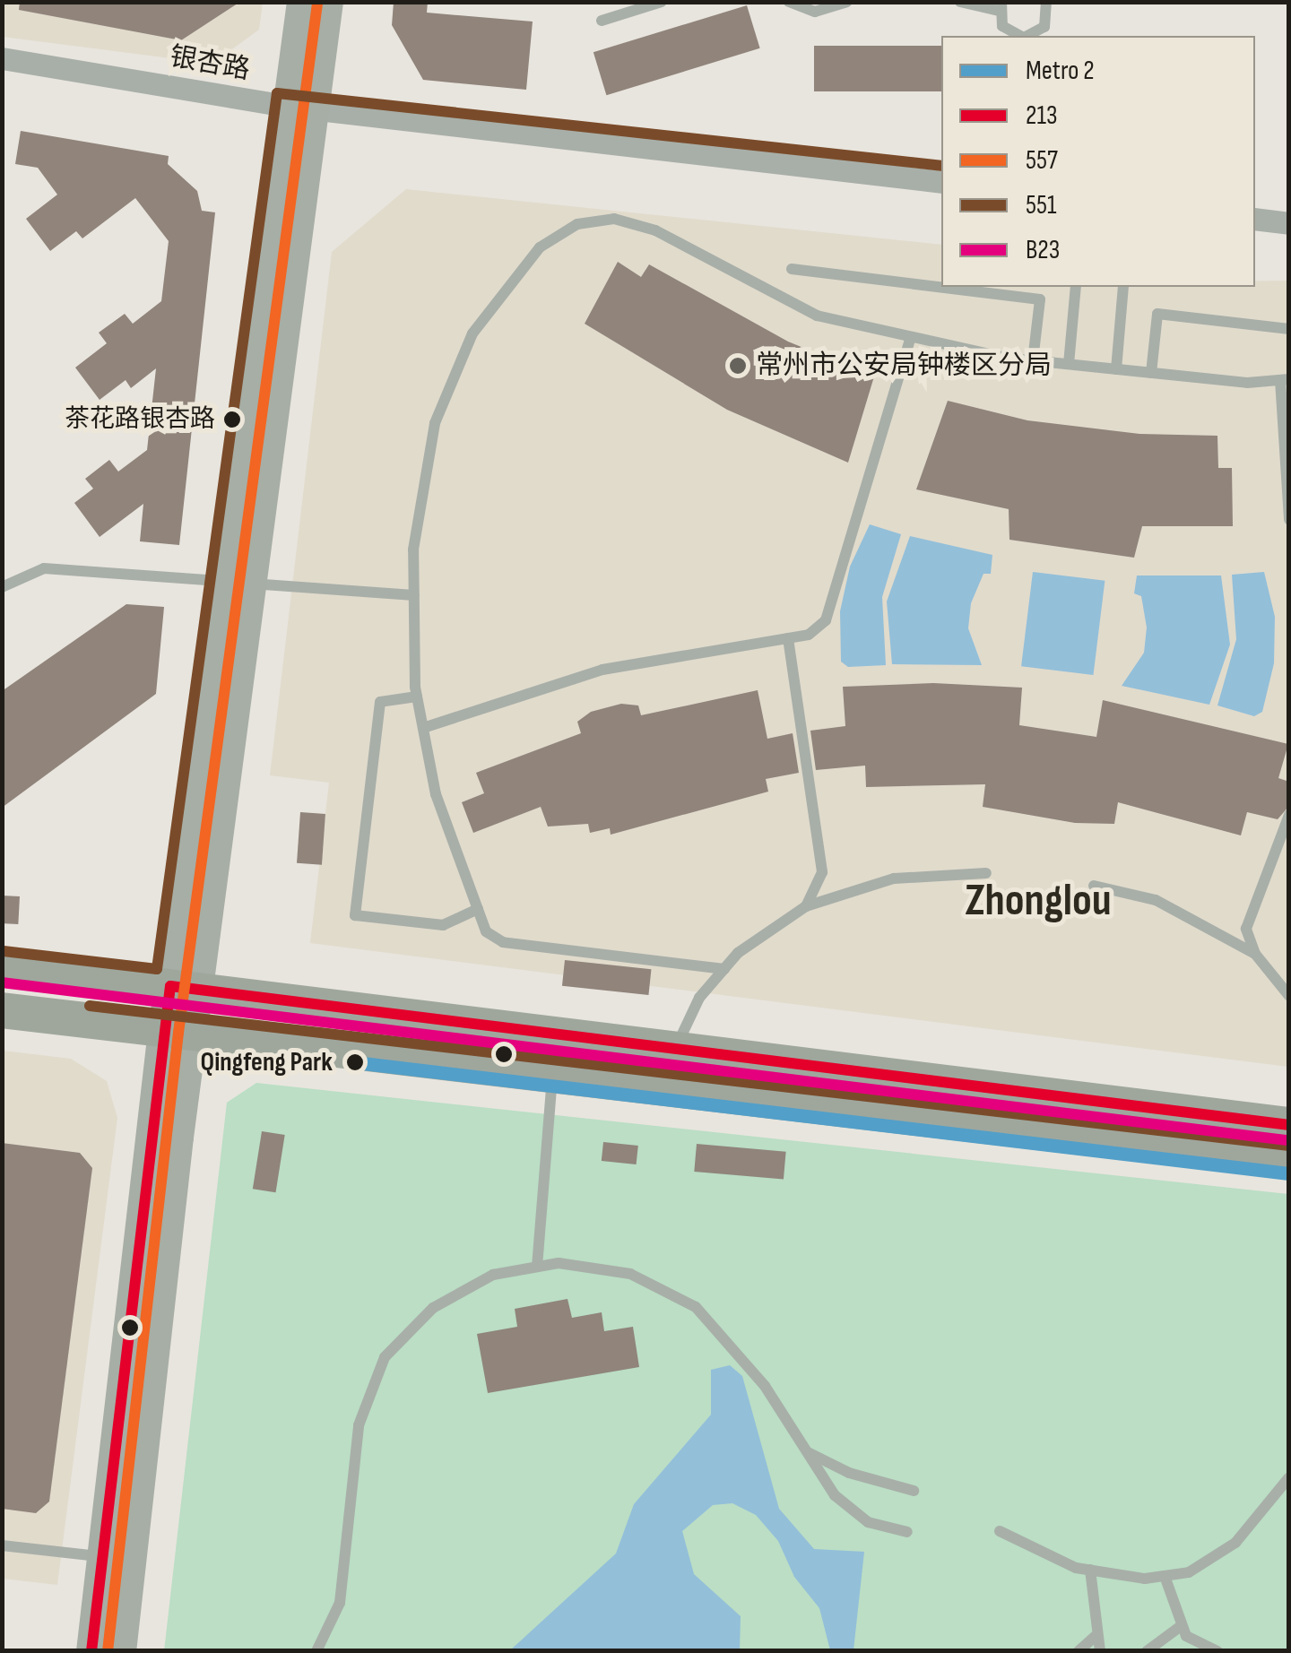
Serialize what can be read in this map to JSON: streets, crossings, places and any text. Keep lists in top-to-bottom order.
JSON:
{
  "streets": {
    "street": ["银杏路"]
  },
  "districts": ["Zhonglou"],
  "places": ["常州市公安局钟楼区分局", "茶花路银杏路", "Qingfeng Park"],
  "lines": [
    "transit line 557",
    "transit line 551",
    "transit line B23",
    "transit line 213",
    "metro line 2"
  ],
  "legend": [
    "Metro 2",
    "213",
    "557",
    "551",
    "B23"
  ]
}
